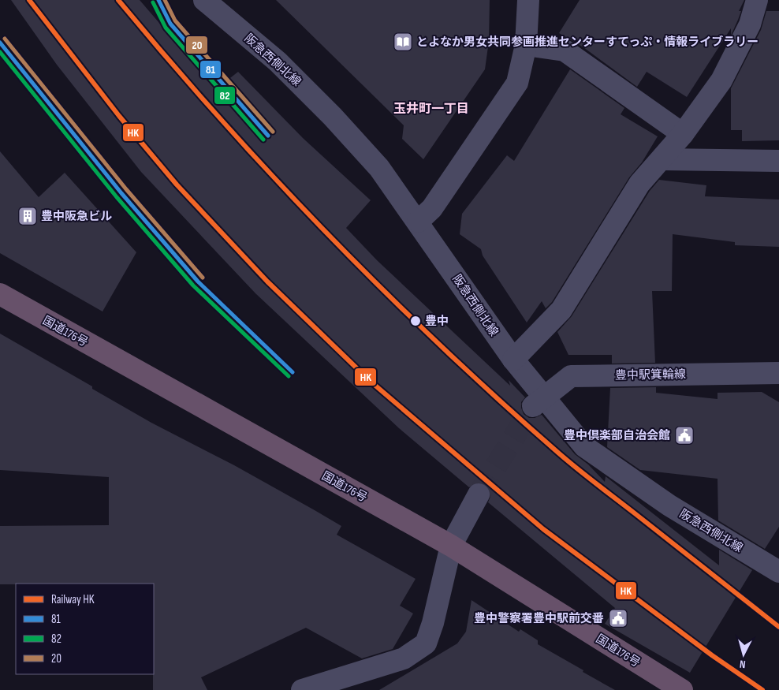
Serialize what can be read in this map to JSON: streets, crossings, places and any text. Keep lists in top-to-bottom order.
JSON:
{
  "streets": {
    "highway": ["国道176号"],
    "street": ["阪急西側北線", "豊中駅箕輪線"]
  },
  "crossings": [
    ["阪急西側北線", "豊中駅箕輪線"]
  ],
  "districts": ["玉井町一丁目"],
  "places": {
    "library": ["とよなか男女共同参画推進センターすてっぷ・情報ライブラリー"],
    "building": ["豊中阪急ビル"],
    "other": ["豊中"],
    "public building": ["豊中倶楽部自治会館", "豊中警察署豊中駅前交番"]
  },
  "lines": [
    "rail line HK",
    "transit line 81",
    "transit line 20",
    "transit line 82"
  ],
  "legend": [
    "Railway HK",
    "81",
    "82",
    "20"
  ],
  "north": "bottom"
}
